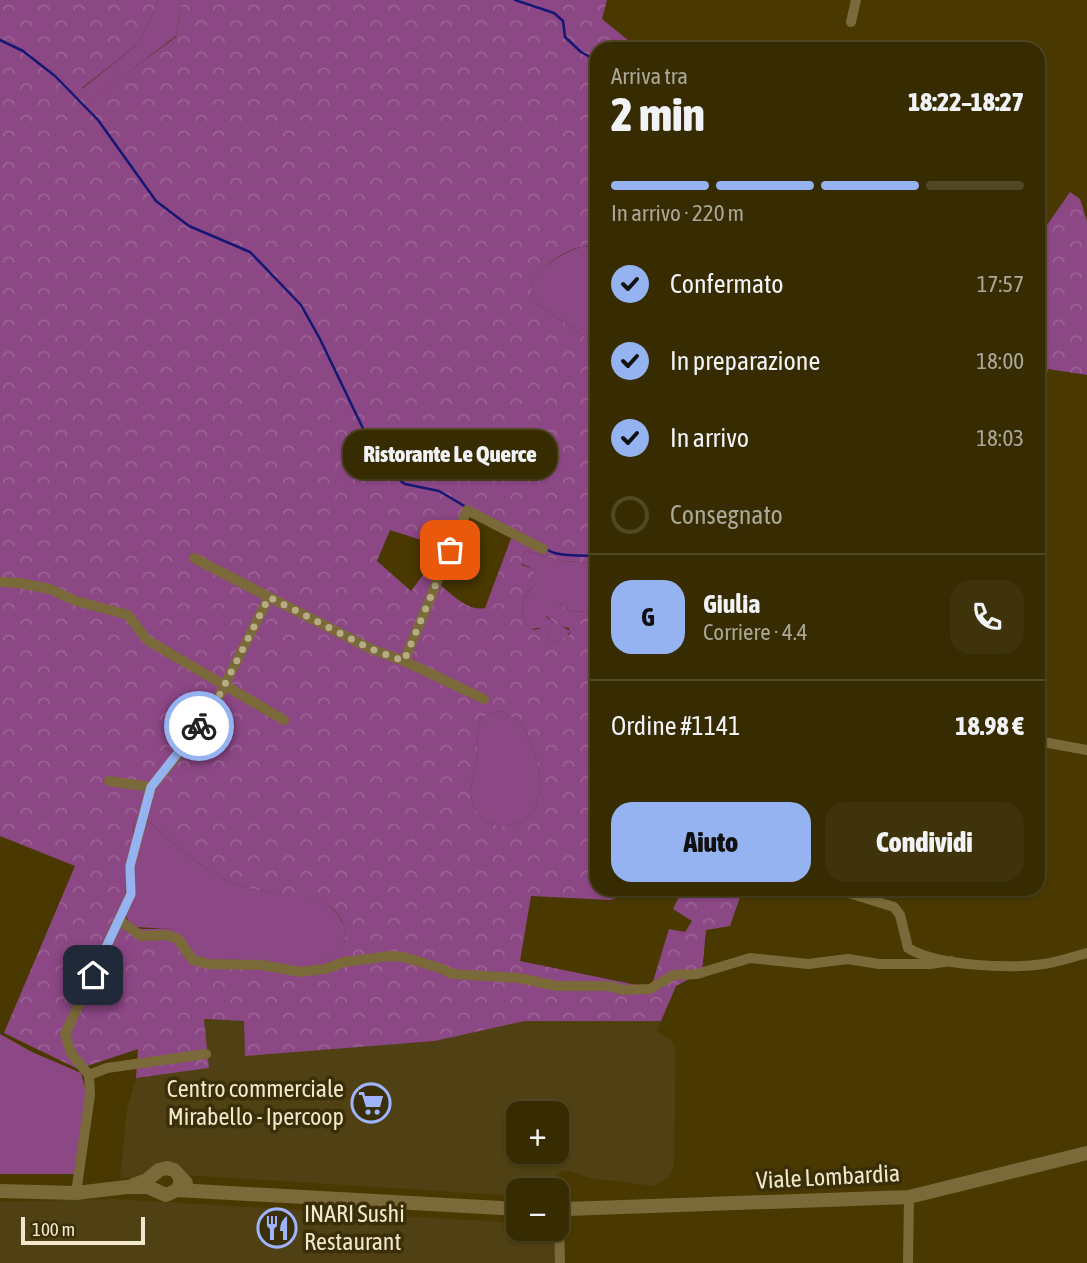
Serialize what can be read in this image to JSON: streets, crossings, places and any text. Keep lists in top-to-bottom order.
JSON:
{
  "streets": {
    "main road": ["Viale Lombardia"]
  },
  "places": {
    "other": ["Ristorante Le Querce"],
    "supermarket": ["Centro commerciale Mirabello - Ipercoop"],
    "restaurant": ["INARI Sushi Restaurant"]
  },
  "scale_bar": "100 m",
  "page": {
    "heading": ["2 min", "Arriva tra", "18:22–18:27"],
    "panel": [
      "Giulia",
      "Corriere · 4.4",
      "Ordine #1141",
      "18.98 €"
    ],
    "bar": "In arrivo · 220 m",
    "list": [
      ["Confermato", "17:57"],
      ["In preparazione", "18:00"],
      ["In arrivo", "18:03"],
      "Consegnato"
    ],
    "bubble": "Ristorante Le Querce",
    "round": "G",
    "buttons": ["Aiuto", "Condividi"],
    "map_buttons": ["+", "−"],
    "scale": "100 m"
  }
}
